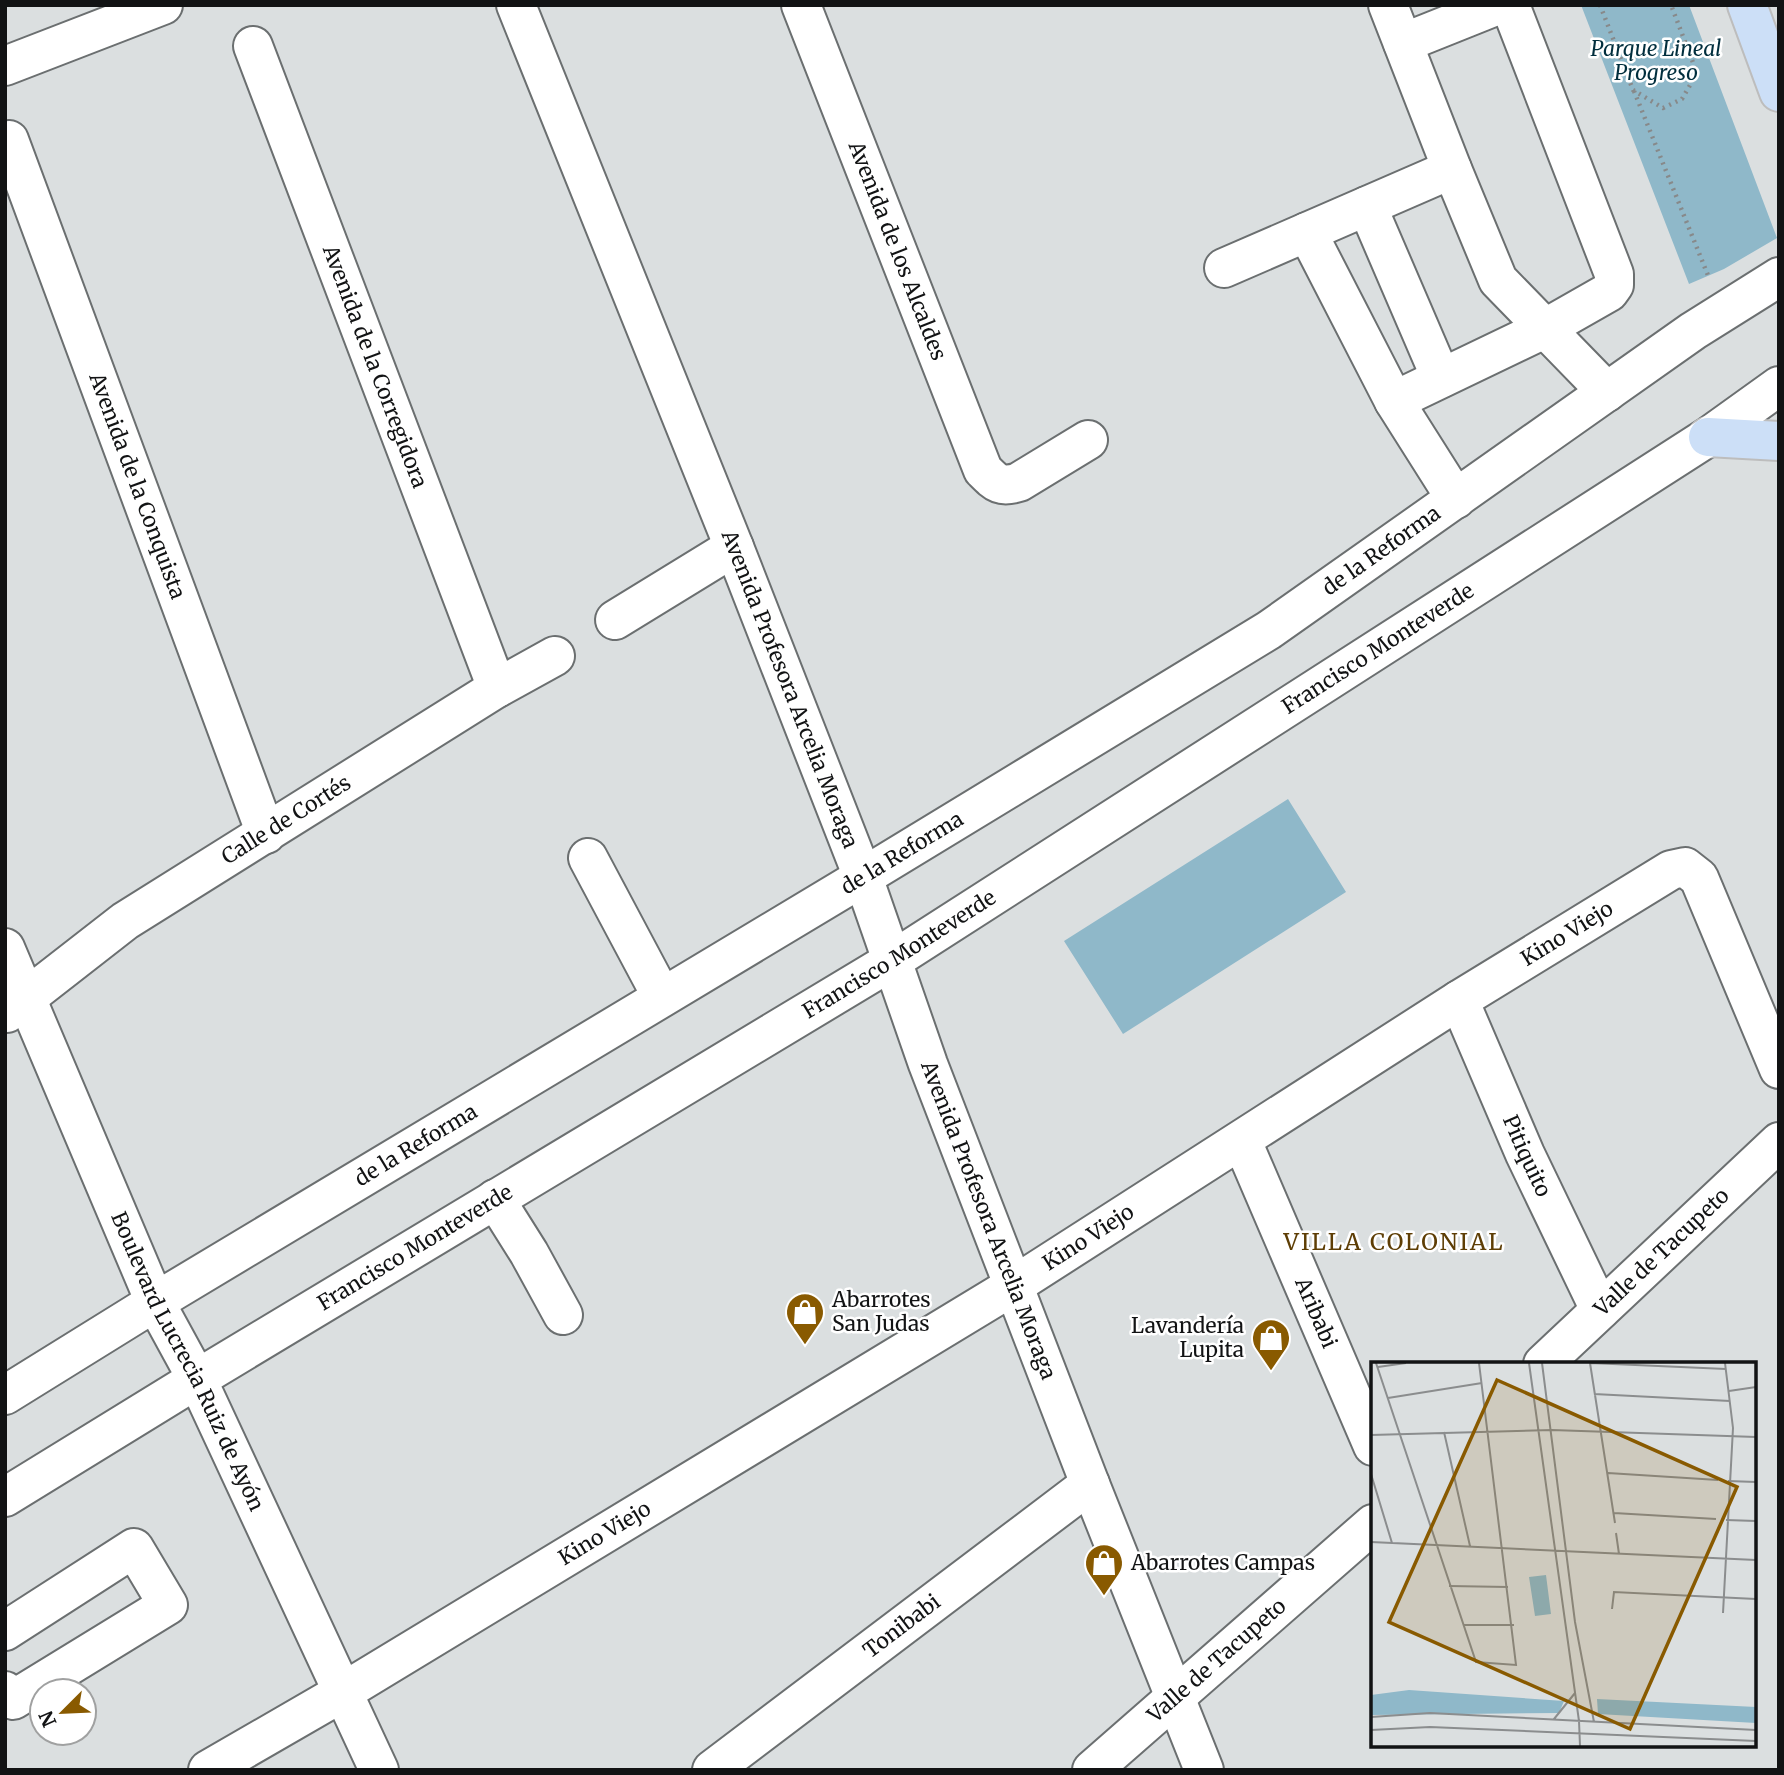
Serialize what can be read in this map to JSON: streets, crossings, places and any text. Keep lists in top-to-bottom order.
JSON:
{
  "streets": {
    "street": [
      "Avenida de los Alcaldes",
      "Avenida de la Corregidora",
      "Avenida de la Conquista",
      "de la Reforma",
      "Francisco Monteverde",
      "Avenida Profesora Arcelia Moraga",
      "Calle de Cortés",
      "Kino Viejo",
      "Pitiquito",
      "Valle de Tacupeto",
      "Aribabi",
      "Boulevard Lucrecia Ruiz de Ayón",
      "Tonibabi"
    ]
  },
  "crossings": [
    ["Avenida de la Corregidora", "Calle de Cortés"],
    ["Avenida de la Conquista", "Calle de Cortés"],
    ["de la Reforma", "Avenida Profesora Arcelia Moraga"],
    ["de la Reforma", "Boulevard Lucrecia Ruiz de Ayón"],
    ["Francisco Monteverde", "Avenida Profesora Arcelia Moraga"],
    ["Francisco Monteverde", "Boulevard Lucrecia Ruiz de Ayón"],
    ["Avenida Profesora Arcelia Moraga", "Kino Viejo"],
    ["Avenida Profesora Arcelia Moraga", "Valle de Tacupeto"],
    ["Avenida Profesora Arcelia Moraga", "Tonibabi"],
    ["Calle de Cortés", "Boulevard Lucrecia Ruiz de Ayón"],
    ["Kino Viejo", "Pitiquito"],
    ["Kino Viejo", "Aribabi"],
    ["Kino Viejo", "Boulevard Lucrecia Ruiz de Ayón"],
    ["Pitiquito", "Valle de Tacupeto"]
  ],
  "districts": ["VILLA COLONIAL"],
  "parks": ["Parque Lineal Progreso"],
  "places": {
    "shop": ["Abarrotes San Judas", "Lavandería Lupita", "Abarrotes Campas"]
  },
  "north": "bottom left"
}
